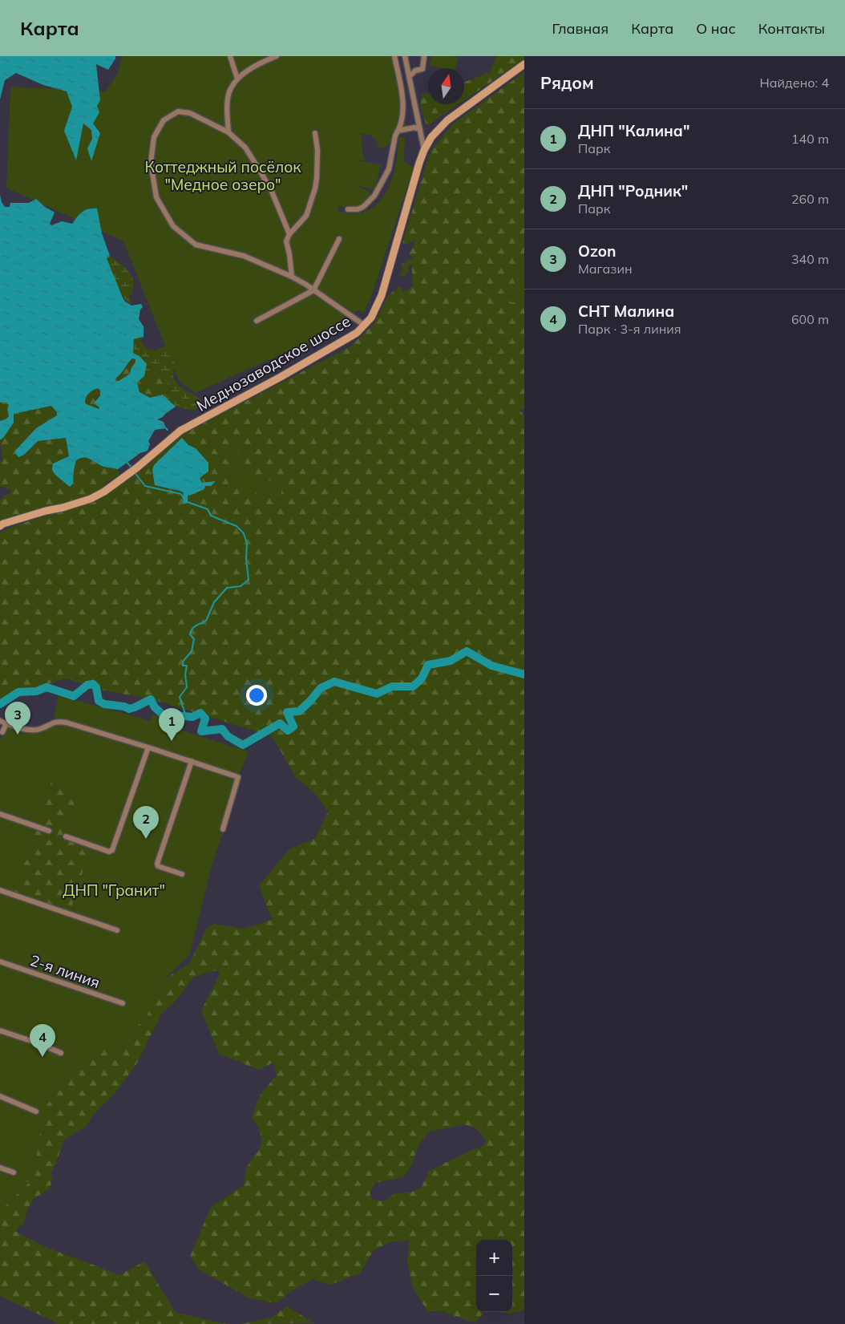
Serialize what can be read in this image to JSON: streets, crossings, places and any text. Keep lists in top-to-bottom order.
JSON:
{
  "streets": {
    "main road": ["Меднозаводское шоссе"],
    "street": ["2-я линия"]
  },
  "parks": ["Коттеджный посёлок \"Медное озеро\"", "ДНП \"Гранит\""],
  "north": "top",
  "page": {
    "header": "Карта",
    "nav": [
      "Главная",
      "Карта",
      "О нас",
      "Контакты"
    ],
    "heading": ["Рядом", "Найдено: 4"],
    "list": [
      {
        "mark": "1",
        "name": "ДНП \"Калина\"",
        "note": "Парк",
        "value": "140 m"
      },
      {
        "mark": "2",
        "name": "ДНП \"Родник\"",
        "note": "Парк",
        "value": "260 m"
      },
      {
        "mark": "3",
        "name": "Ozon",
        "note": "Магазин",
        "value": "340 m"
      },
      {
        "mark": "4",
        "name": "СНТ Малина",
        "note": "Парк · 3-я линия",
        "value": "600 m"
      }
    ],
    "pins": [
      "3",
      "1",
      "2",
      "4"
    ],
    "map_buttons": ["+", "−"]
  }
}
